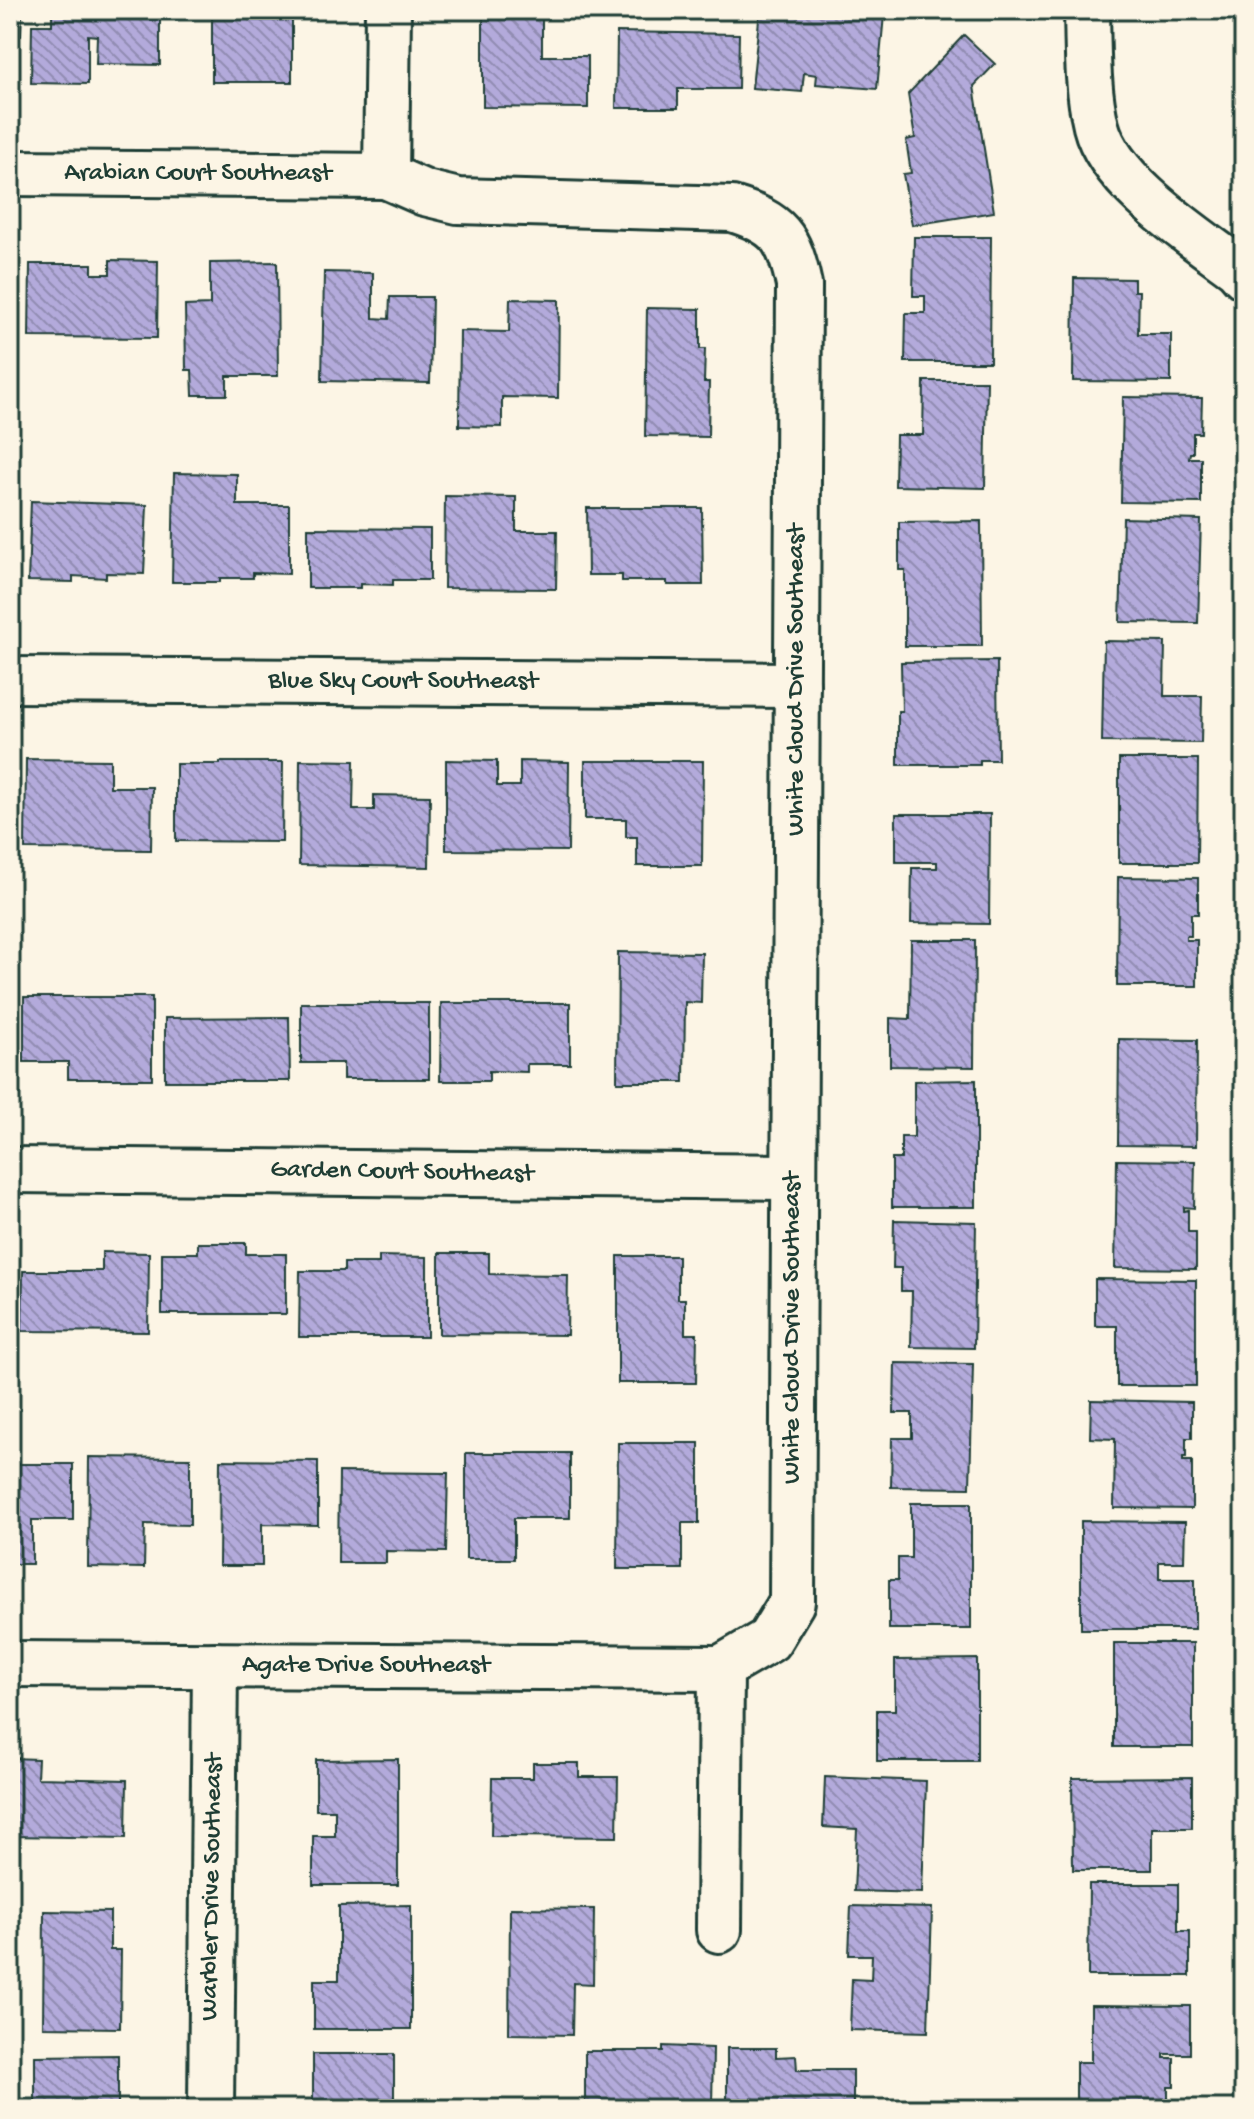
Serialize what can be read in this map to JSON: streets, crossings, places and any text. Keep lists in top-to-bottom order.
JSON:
{
  "streets": {
    "street": [
      "Arabian Court Southeast",
      "White Cloud Drive Southeast",
      "Blue Sky Court Southeast",
      "Garden Court Southeast",
      "Agate Drive Southeast",
      "Warbler Drive Southeast"
    ]
  },
  "crossings": [
    ["Arabian Court Southeast", "White Cloud Drive Southeast"],
    ["White Cloud Drive Southeast", "Blue Sky Court Southeast"],
    ["White Cloud Drive Southeast", "Garden Court Southeast"],
    ["White Cloud Drive Southeast", "Agate Drive Southeast"],
    ["Agate Drive Southeast", "Warbler Drive Southeast"]
  ]
}
